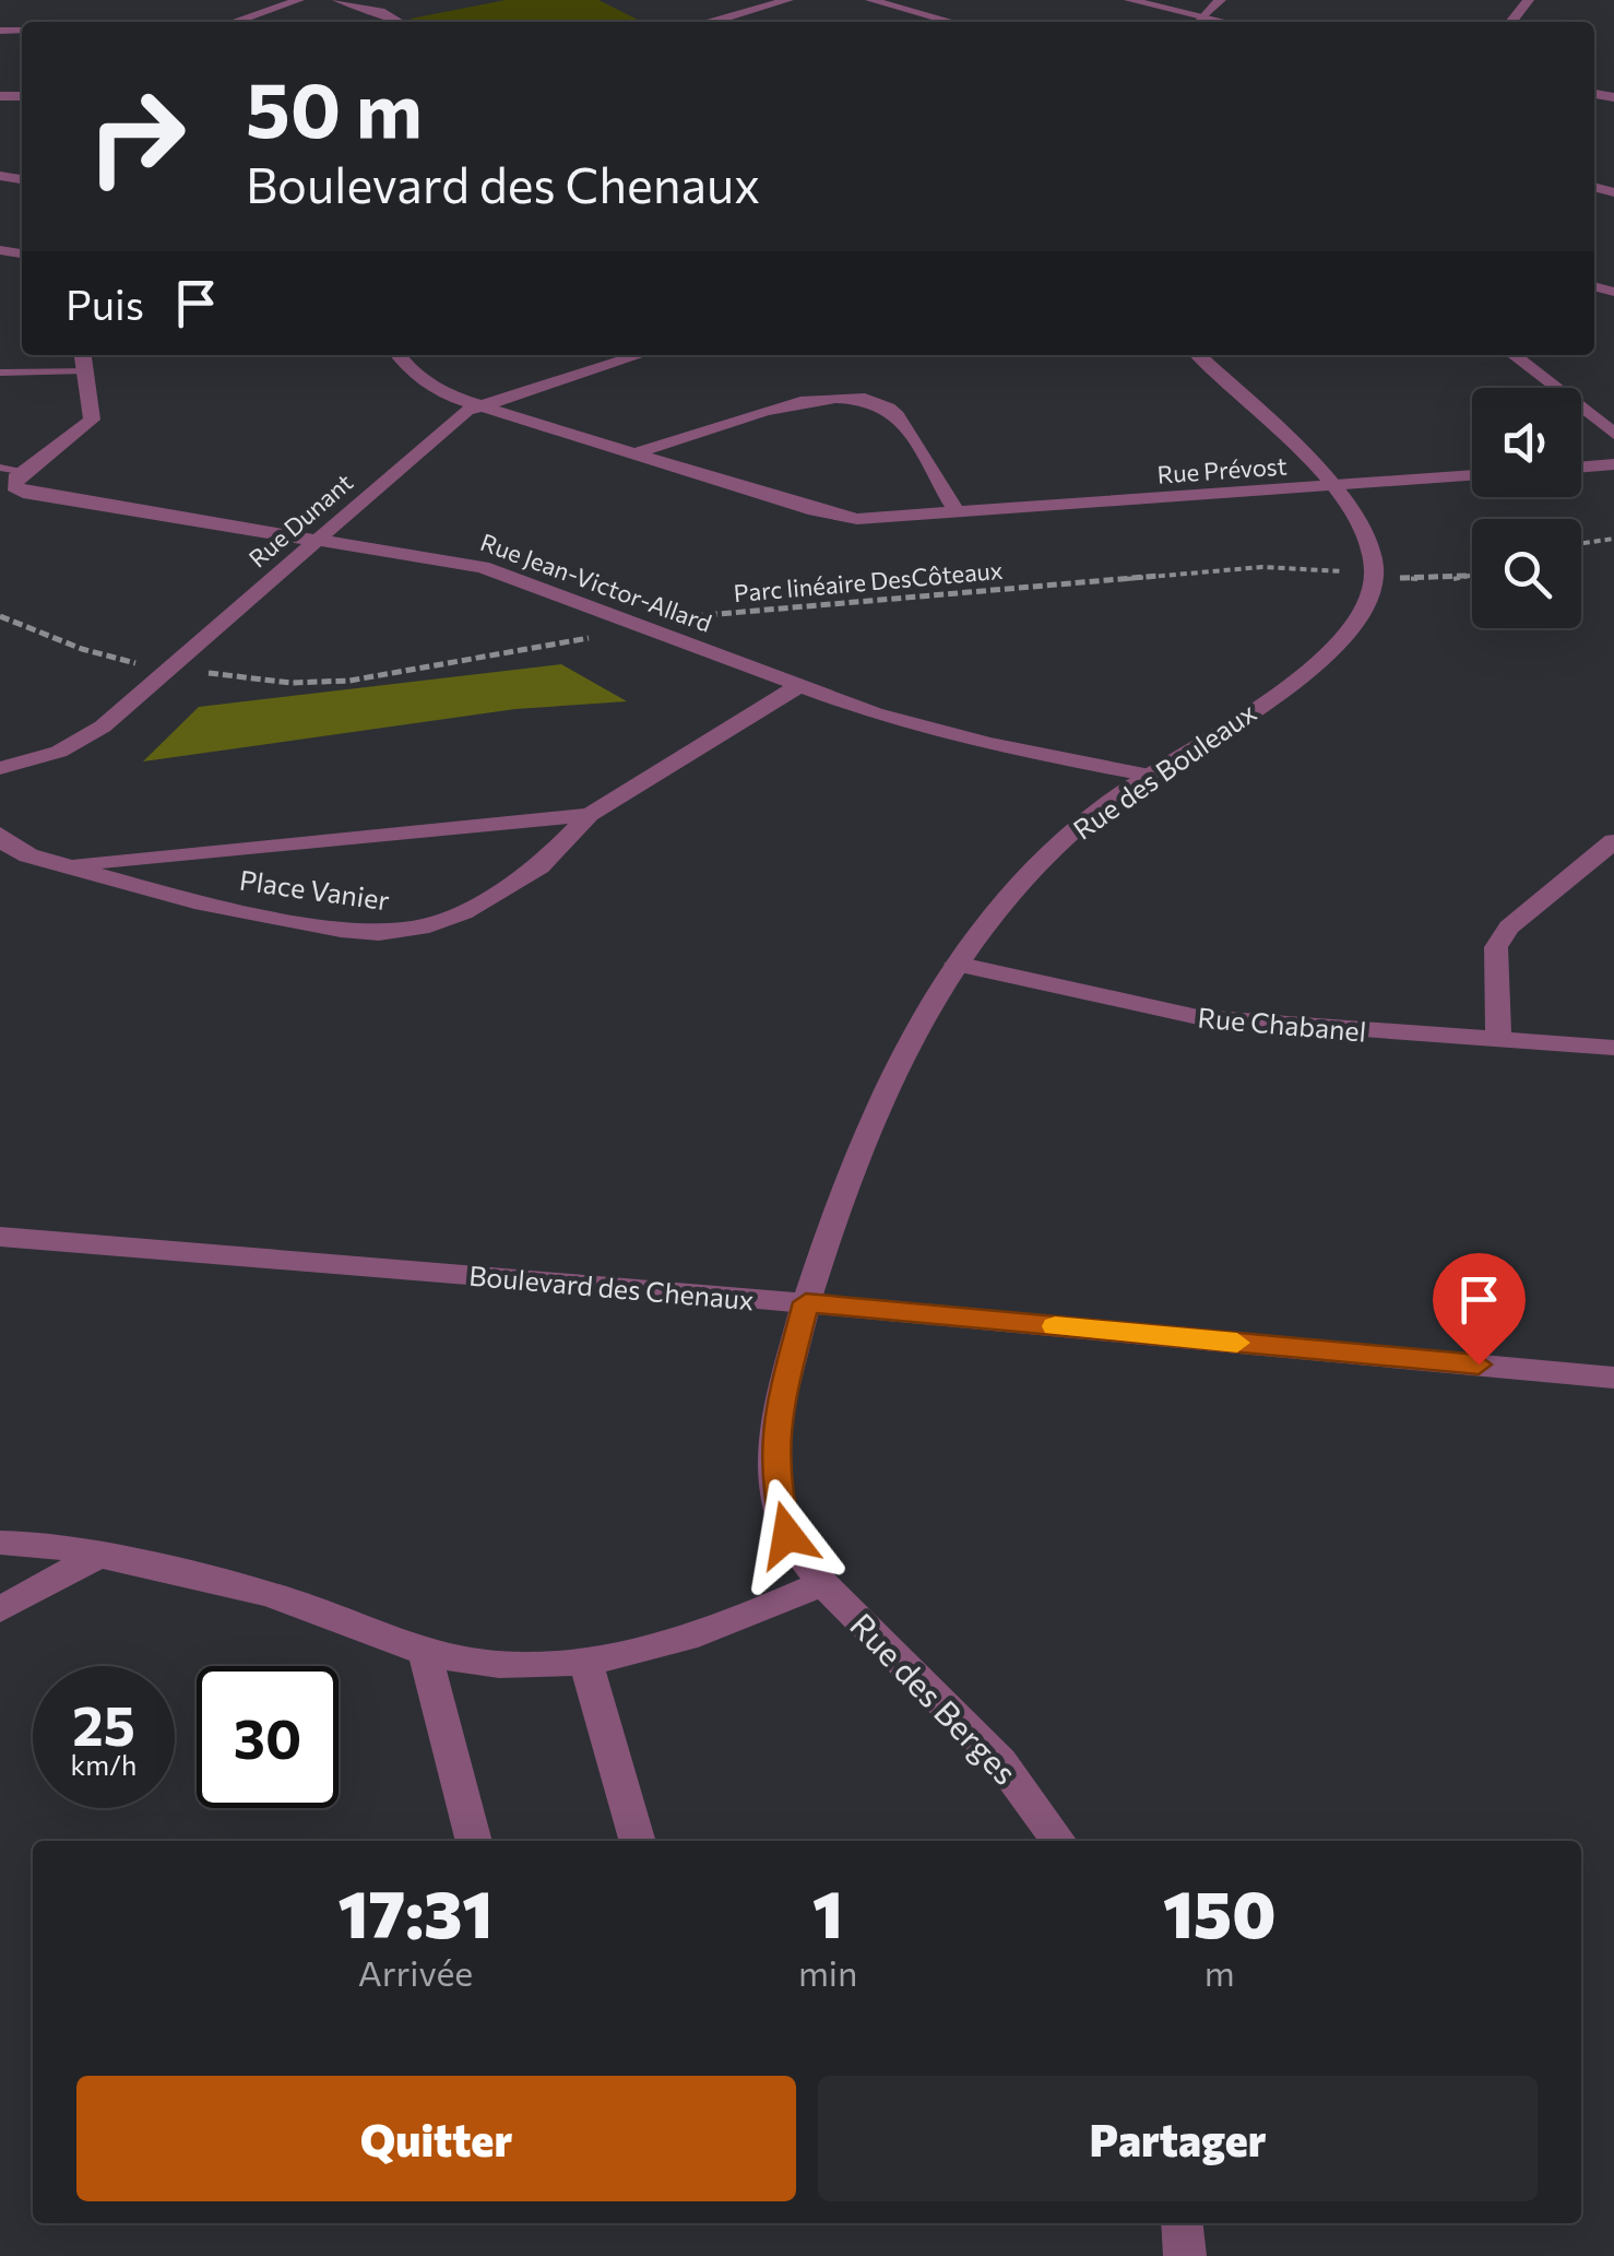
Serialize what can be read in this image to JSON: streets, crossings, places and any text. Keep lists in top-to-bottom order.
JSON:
{
  "streets": {
    "street": [
      "Rue Prévost",
      "Rue Dunant",
      "Rue Jean-Victor-Allard",
      "Rue des Bouleaux",
      "Place Vanier",
      "Rue Chabanel",
      "Boulevard des Chenaux",
      "Rue des Berges"
    ],
    "path": ["Parc linéaire DesCôteaux"]
  },
  "crossings": [
    ["Rue Prévost", "Rue Dunant"],
    ["Rue Dunant", "Parc linéaire DesCôteaux"],
    ["Rue Dunant", "Rue Jean-Victor-Allard"],
    ["Parc linéaire DesCôteaux", "Rue Jean-Victor-Allard"],
    ["Parc linéaire DesCôteaux", "Rue des Bouleaux"],
    ["Rue Jean-Victor-Allard", "Rue des Bouleaux"],
    ["Rue Jean-Victor-Allard", "Place Vanier"],
    ["Rue des Bouleaux", "Rue Chabanel"],
    ["Rue des Bouleaux", "Boulevard des Chenaux"],
    ["Rue des Bouleaux", "Rue des Berges"],
    ["Boulevard des Chenaux", "Rue des Berges"]
  ],
  "page": {
    "turn": ["50 m", "Boulevard des Chenaux"],
    "then": "Puis",
    "speed": "25 km/h",
    "limit": "30",
    "eta": [
      "17:31",
      "Arrivée",
      "1",
      "min",
      "150",
      "m"
    ],
    "buttons": ["Quitter", "Partager"]
  }
}
